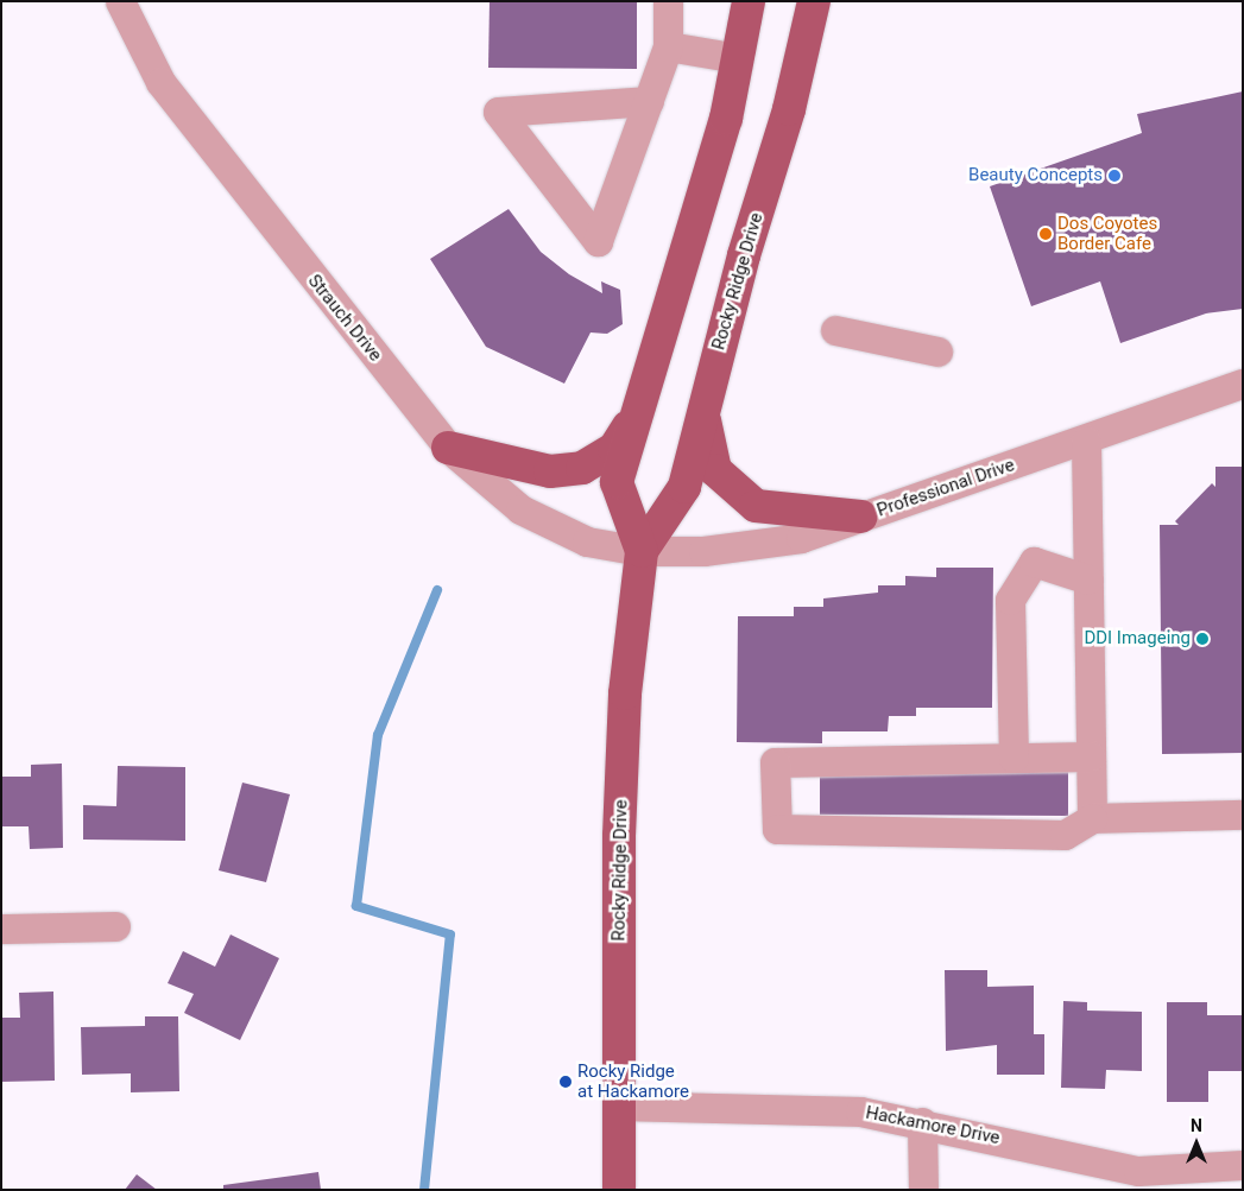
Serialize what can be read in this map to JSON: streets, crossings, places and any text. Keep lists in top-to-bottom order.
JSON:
{
  "streets": {
    "main road": ["Rocky Ridge Drive"],
    "street": ["Strauch Drive", "Professional Drive", "Hackamore Drive"]
  },
  "crossings": [
    ["Rocky Ridge Drive", "Strauch Drive"],
    ["Rocky Ridge Drive", "Professional Drive"],
    ["Rocky Ridge Drive", "Hackamore Drive"],
    ["Strauch Drive", "Professional Drive"]
  ],
  "places": [
    "Beauty Concepts",
    "Dos Coyotes Border Cafe",
    "DDI Imageing",
    "Rocky Ridge at Hackamore"
  ],
  "north": "top"
}
